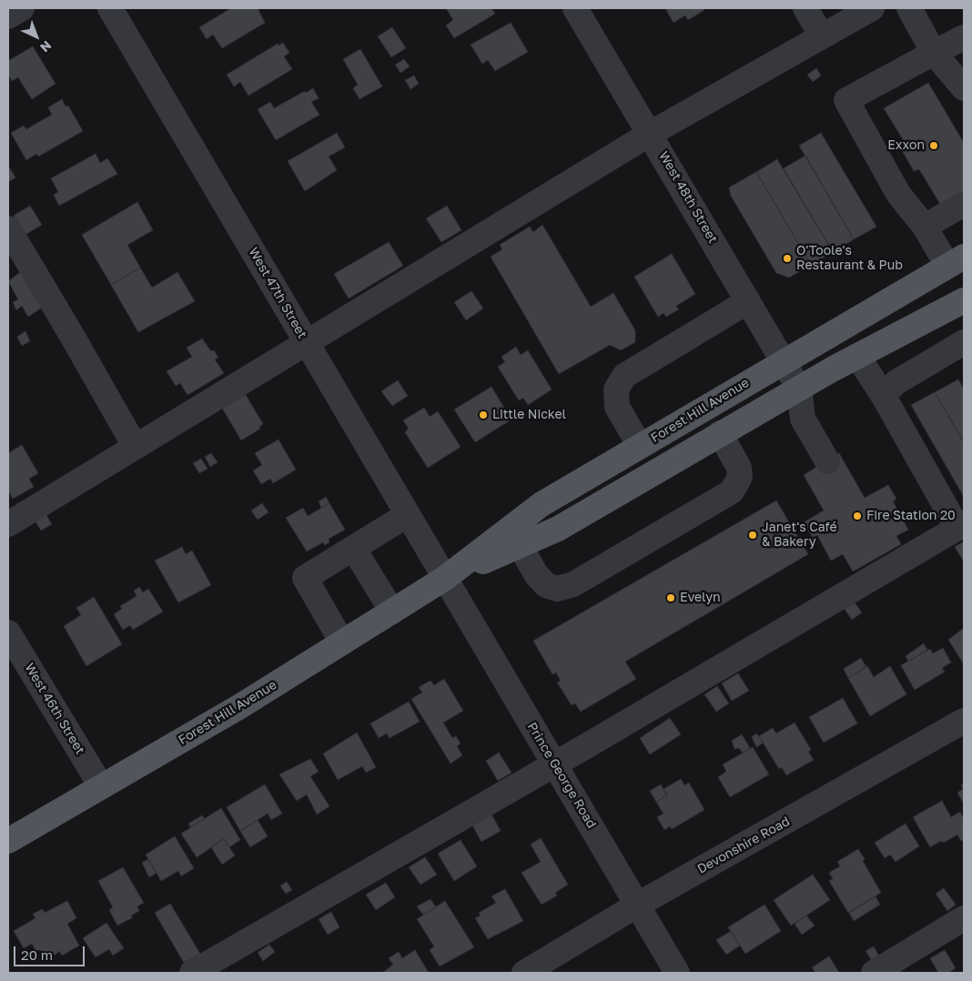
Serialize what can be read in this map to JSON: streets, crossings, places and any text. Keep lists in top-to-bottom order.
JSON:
{
  "streets": {
    "main road": ["Forest Hill Avenue"],
    "street": [
      "West 48th Street",
      "West 47th Street",
      "West 46th Street",
      "Prince George Road",
      "Devonshire Road"
    ]
  },
  "crossings": [
    ["West 48th Street", "Forest Hill Avenue"],
    ["West 47th Street", "Forest Hill Avenue"],
    ["West 47th Street", "Prince George Road"],
    ["Forest Hill Avenue", "West 46th Street"],
    ["Forest Hill Avenue", "Prince George Road"],
    ["Prince George Road", "Devonshire Road"]
  ],
  "places": [
    "Exxon",
    "O'Toole's Restaurant & Pub",
    "Little Nickel",
    "Fire Station 20",
    "Janet's Café & Bakery",
    "Evelyn"
  ],
  "scale_bar": "20 m",
  "north": "bottom right"
}
